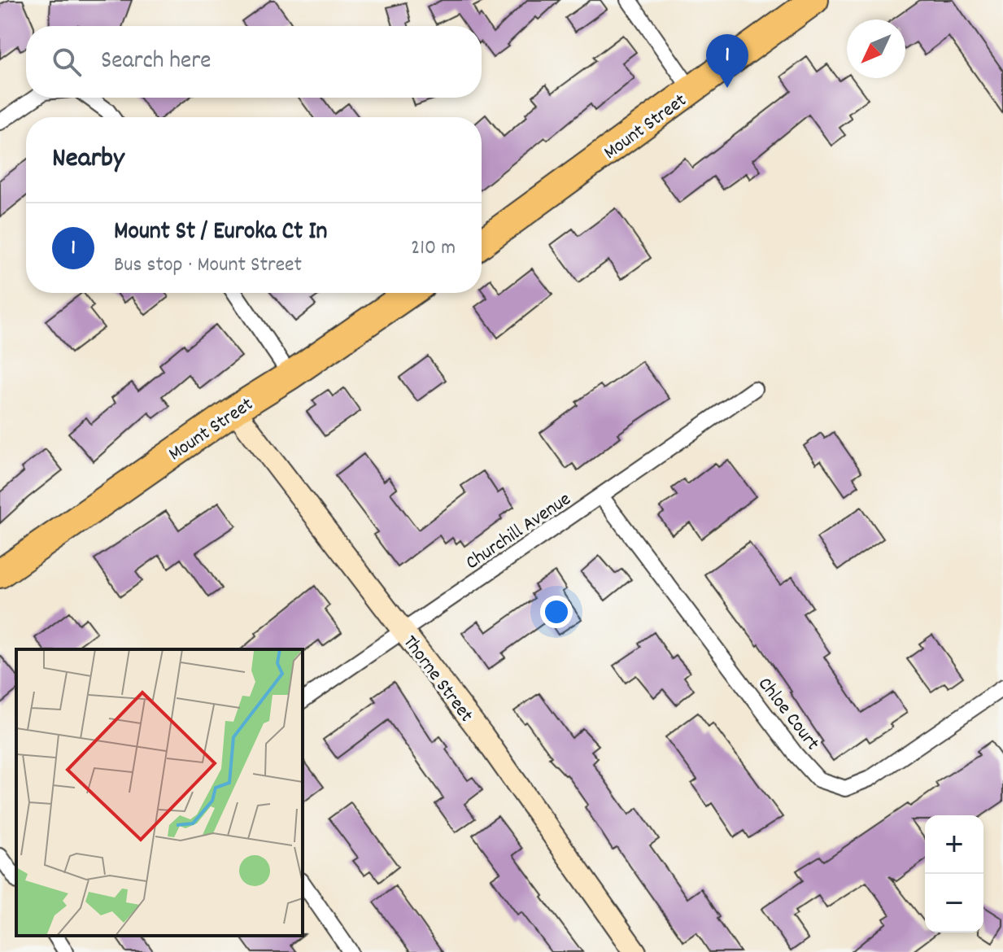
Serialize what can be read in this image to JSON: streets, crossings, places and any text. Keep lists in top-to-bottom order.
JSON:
{
  "streets": {
    "highway": ["Mount Street"],
    "street": ["Churchill Avenue", "Thorne Street", "Chloe Court"]
  },
  "crossings": [
    ["Mount Street", "Thorne Street"],
    ["Churchill Avenue", "Thorne Street"],
    ["Churchill Avenue", "Chloe Court"]
  ],
  "north": "bottom left",
  "page": {
    "search": "Search here",
    "pins": "1",
    "heading": "Nearby",
    "list": [
      {
        "mark": "1",
        "name": "Mount St / Euroka Ct In",
        "note": "Bus stop · Mount Street",
        "value": "210 m"
      }
    ],
    "map_buttons": ["+", "−"]
  }
}
